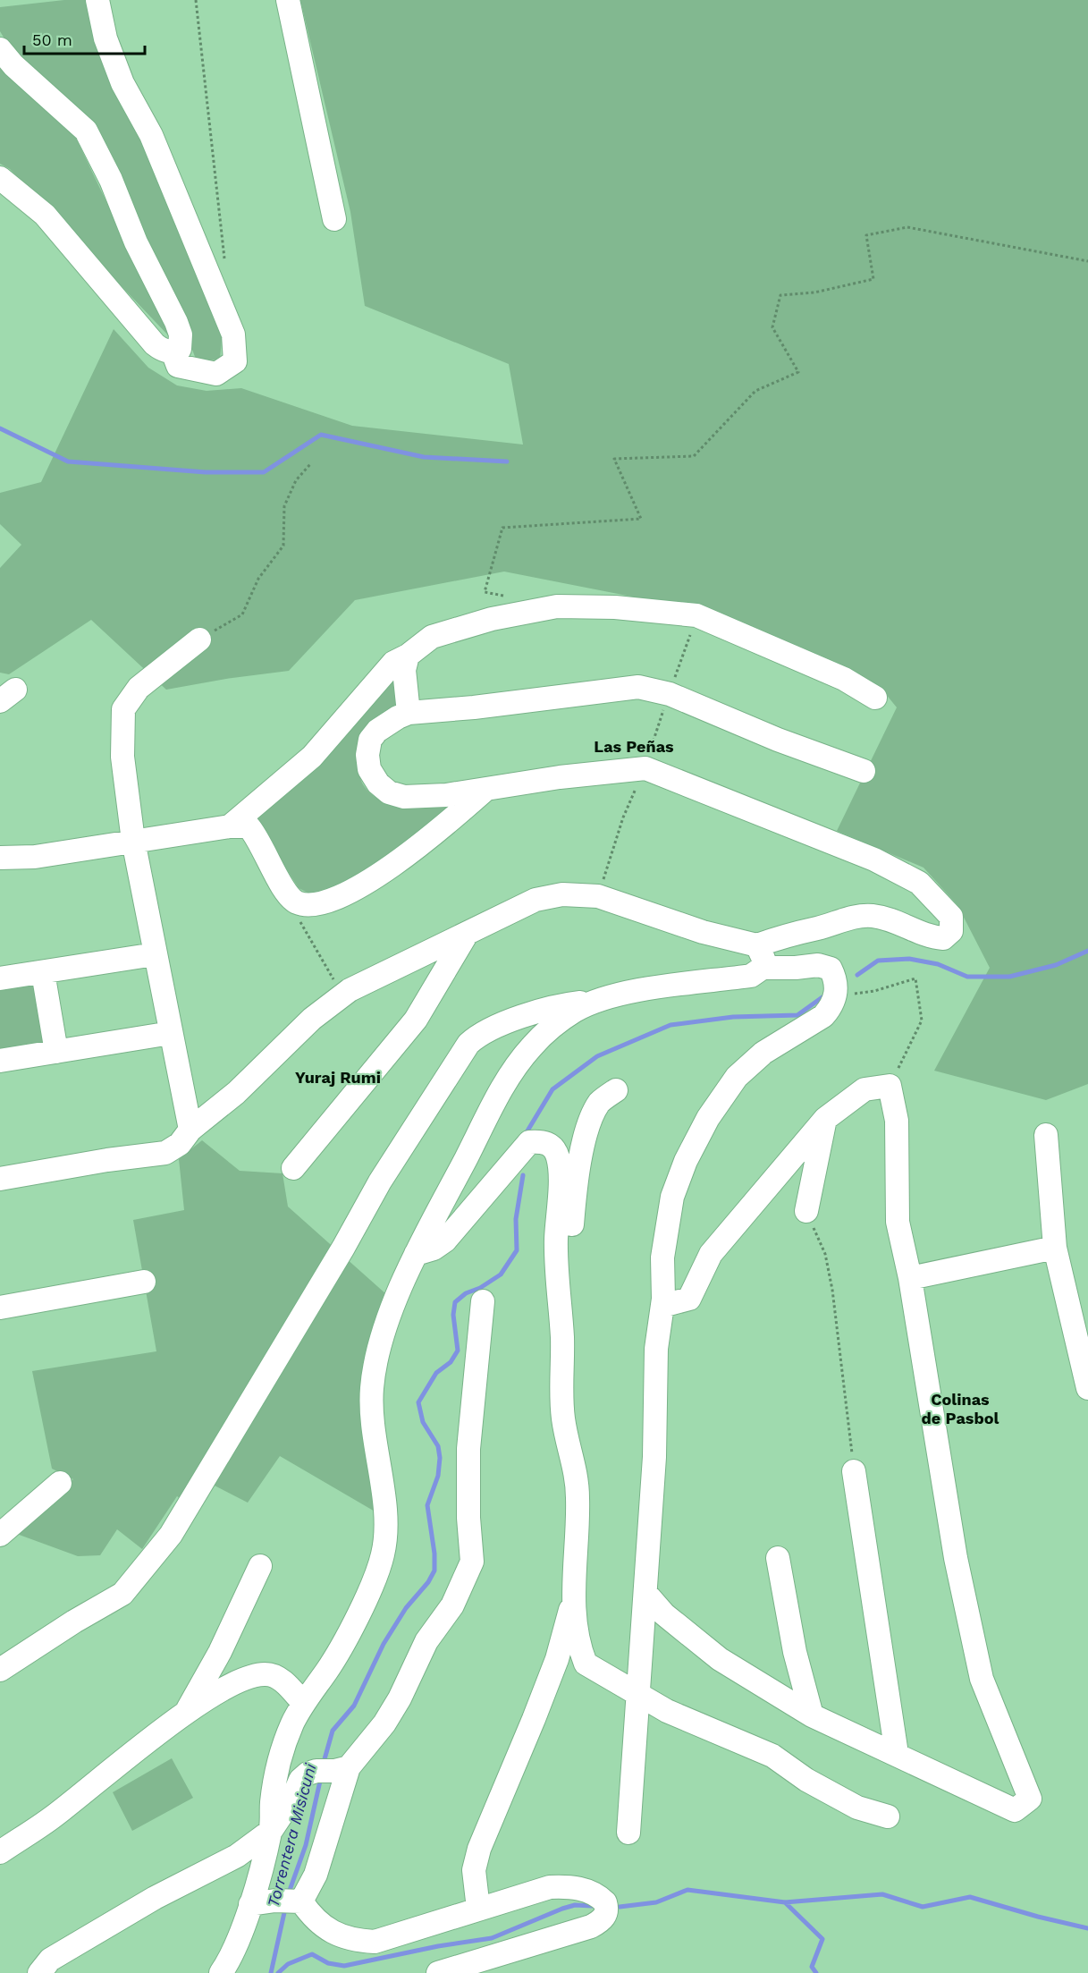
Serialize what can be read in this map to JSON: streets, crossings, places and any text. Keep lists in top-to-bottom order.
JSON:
{
  "districts": ["Las Peñas", "Yuraj Rumi", "Colinas de Pasbol"],
  "water": ["Torrentera Misicuni"],
  "scale_bar": "50 m"
}
